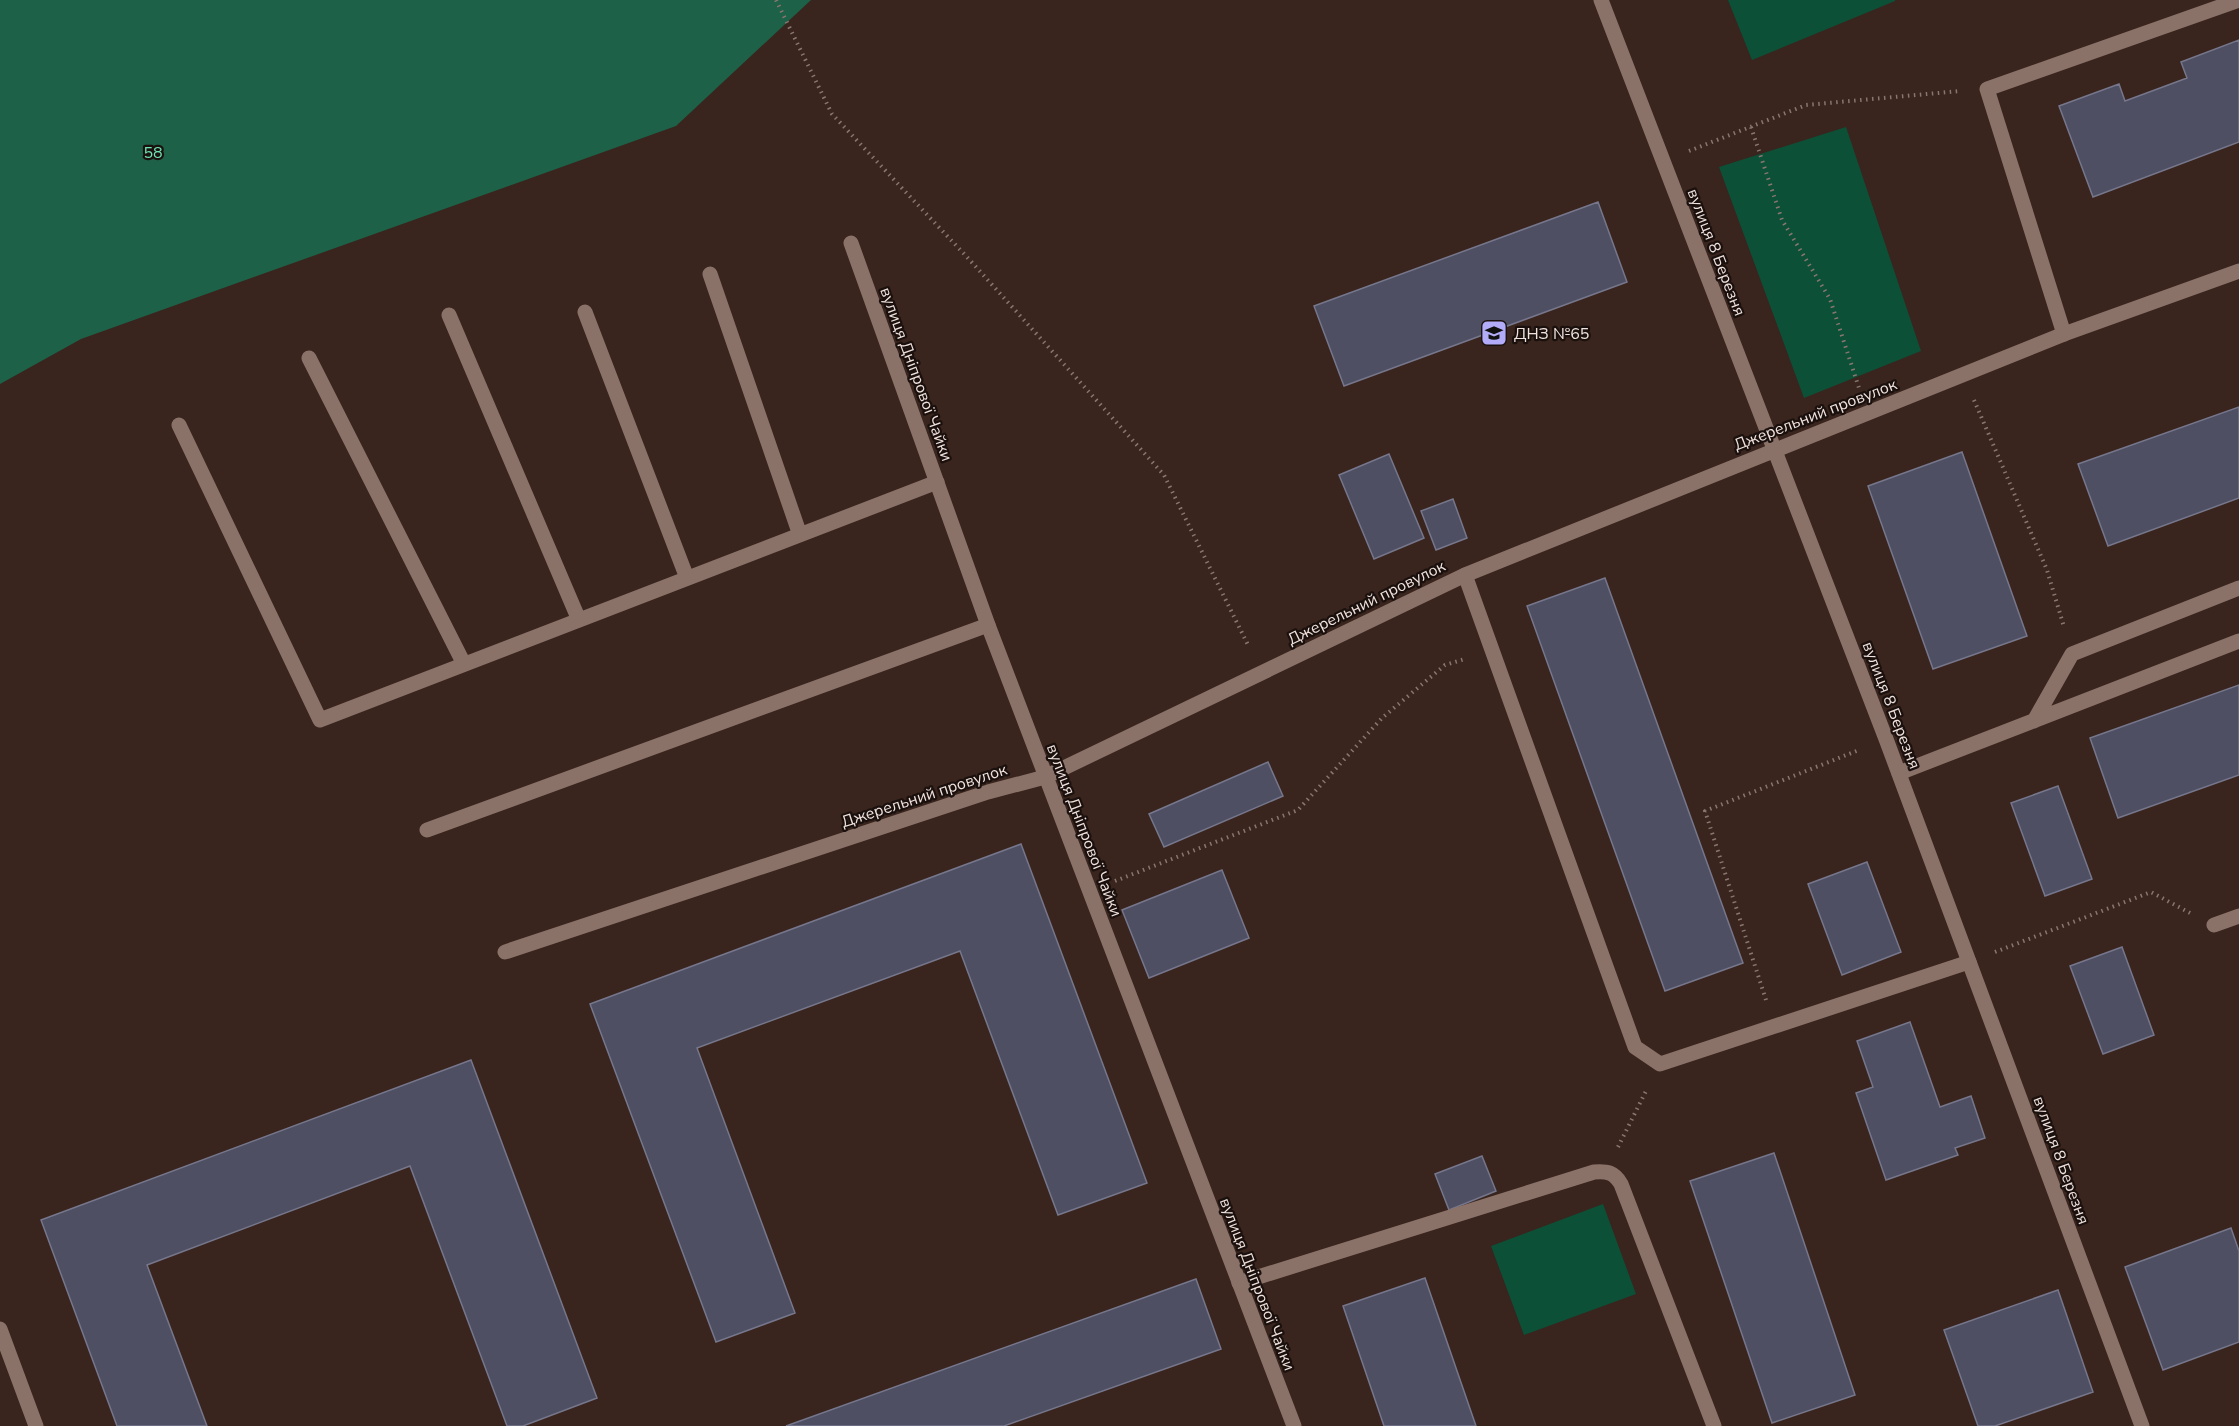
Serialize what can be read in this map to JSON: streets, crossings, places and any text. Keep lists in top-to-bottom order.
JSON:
{
  "streets": {
    "street": ["вулиця 8 Березня", "вулиця Дніпрової Чайки", "Джерельний провулок"]
  },
  "crossings": [
    ["вулиця 8 Березня", "Джерельний провулок"],
    ["вулиця Дніпрової Чайки", "Джерельний провулок"]
  ],
  "parks": ["58"],
  "places": {
    "school or university": ["ДНЗ №65"]
  }
}
